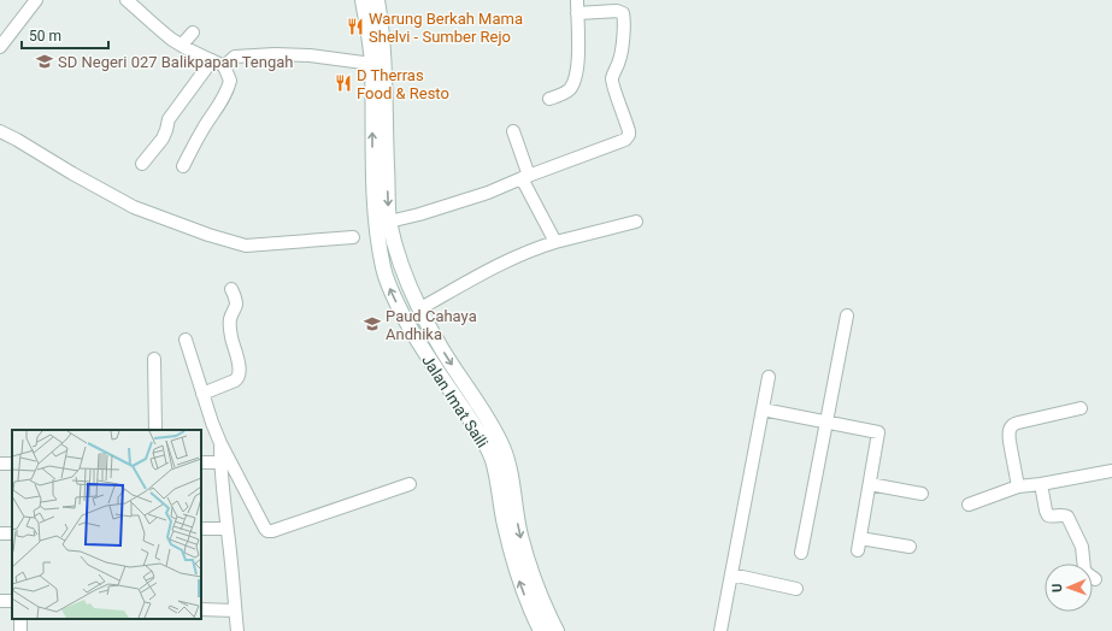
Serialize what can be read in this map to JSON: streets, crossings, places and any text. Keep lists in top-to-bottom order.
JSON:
{
  "streets": {
    "main road": ["Jalan Imat Saili"]
  },
  "places": {
    "restaurant": ["Warung Berkah Mama Shelvi - Sumber Rejo", "D Therras Food & Resto"],
    "school or university": ["SD Negeri 027 Balikpapan Tengah", "Paud Cahaya Andhika"]
  },
  "scale_bar": "50 m",
  "north": "left"
}
